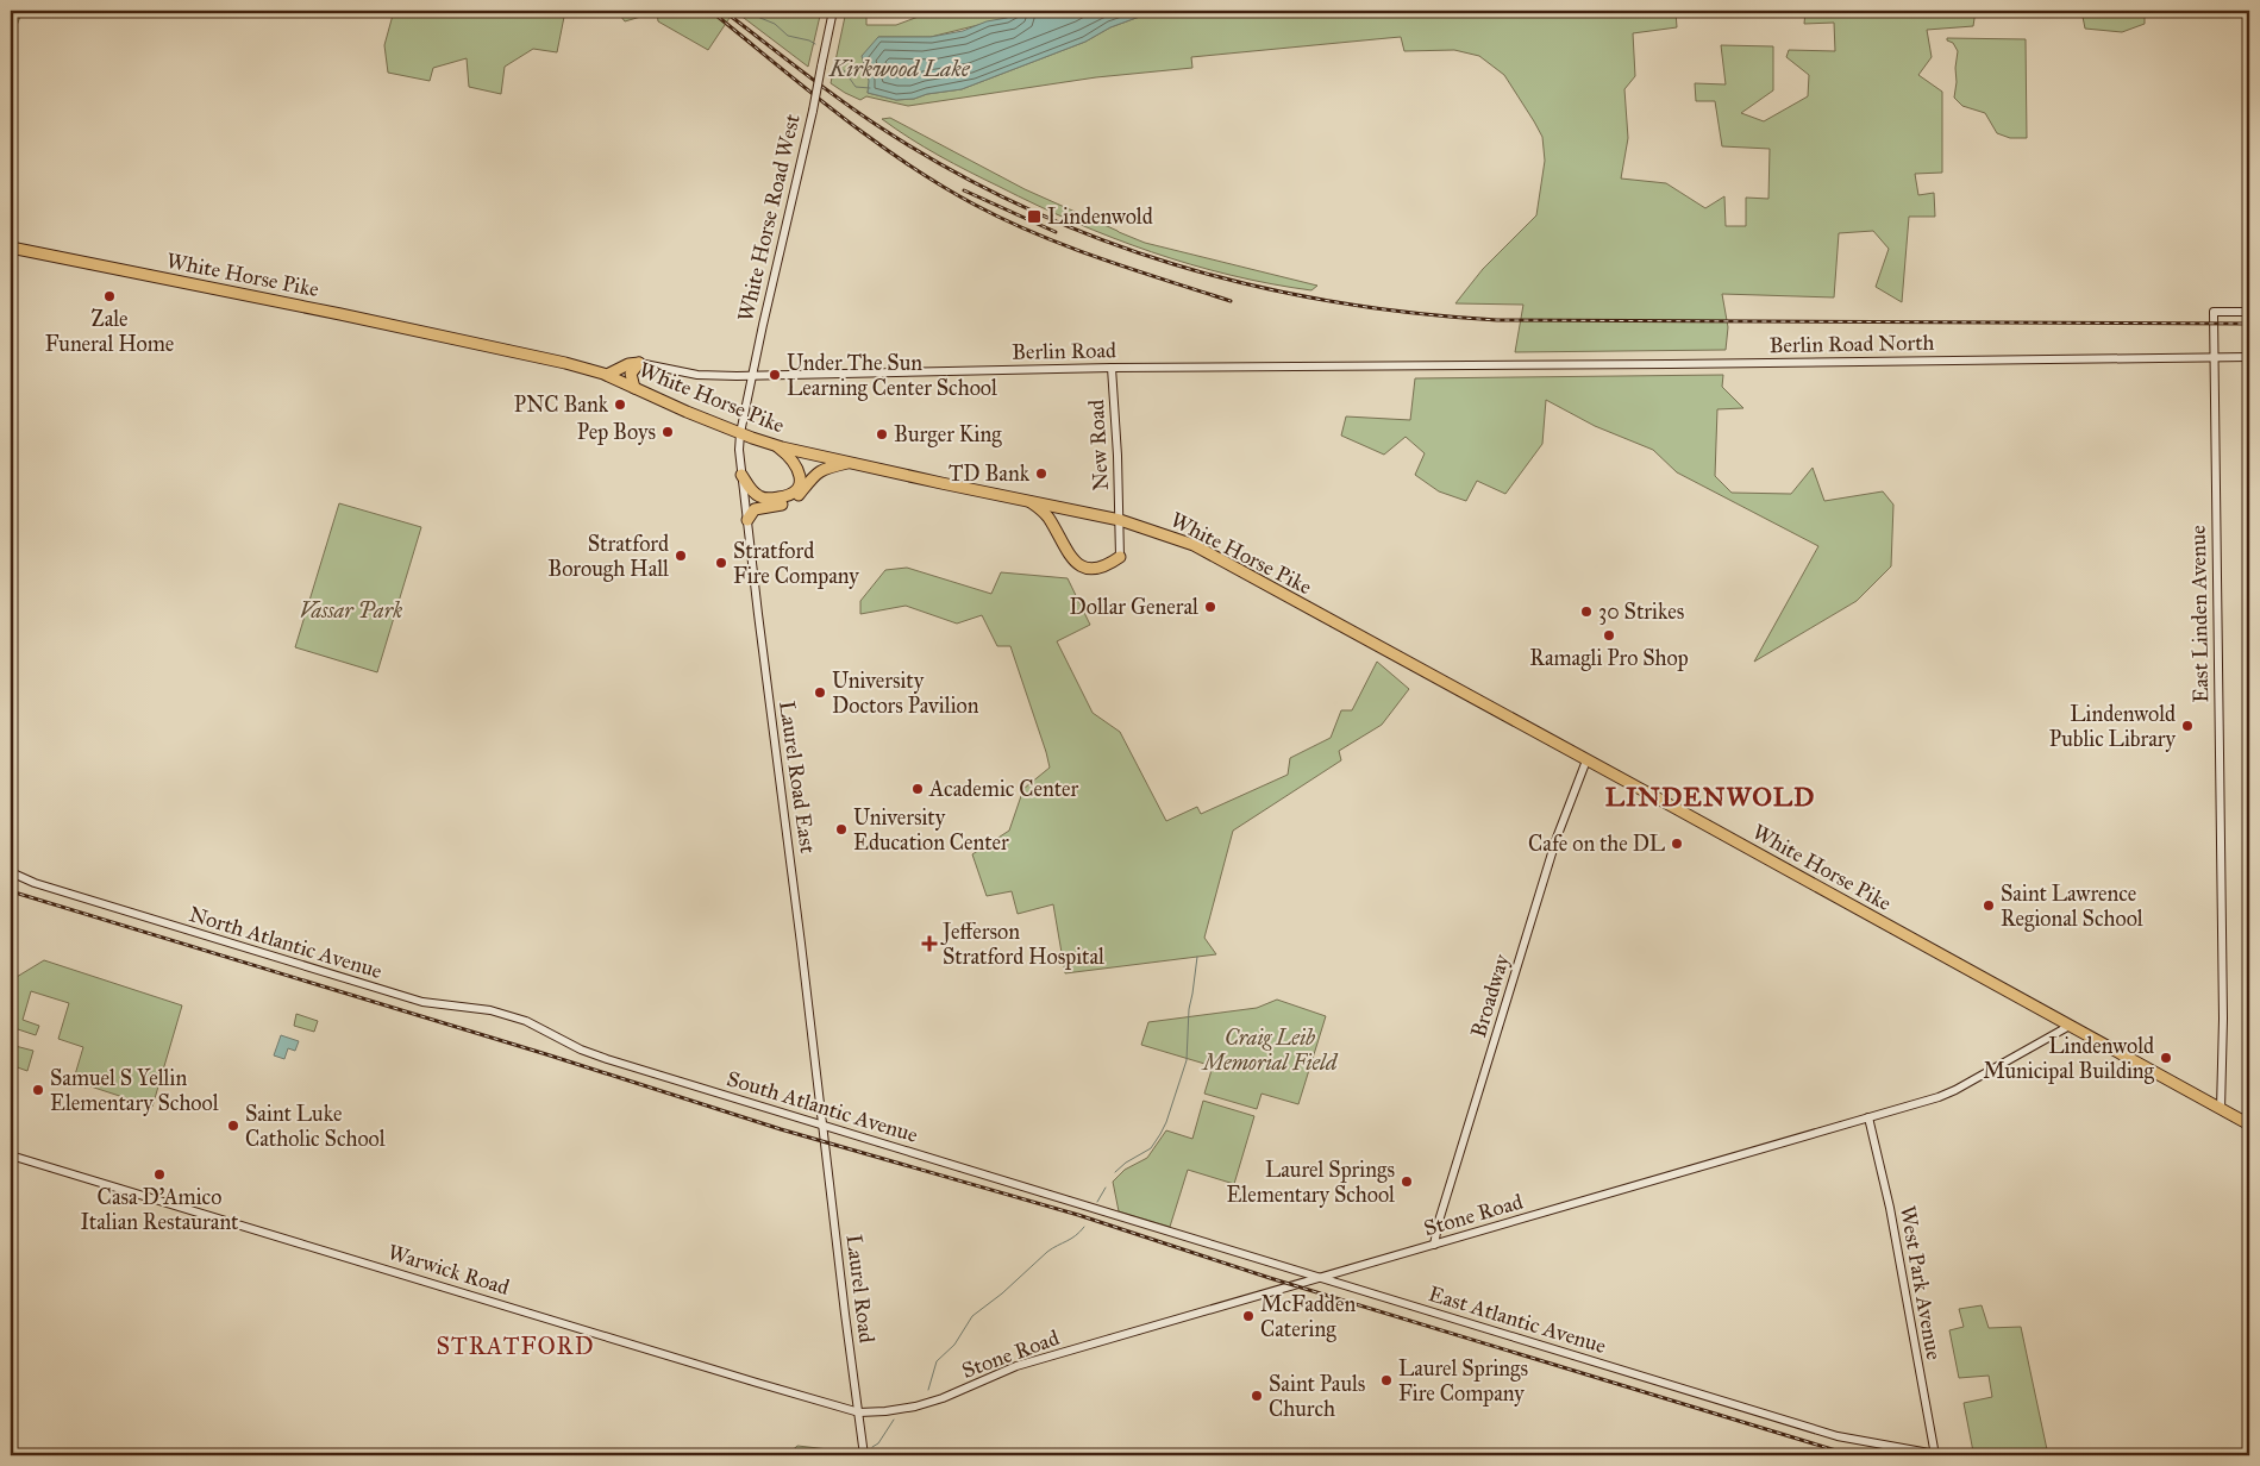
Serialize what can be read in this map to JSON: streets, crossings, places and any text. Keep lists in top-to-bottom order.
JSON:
{
  "streets": {
    "highway": ["White Horse Pike"],
    "street": [
      "White Horse Road West",
      "Berlin Road North",
      "Berlin Road",
      "New Road",
      "East Linden Avenue",
      "Laurel Road East",
      "North Atlantic Avenue",
      "Broadway",
      "South Atlantic Avenue",
      "Stone Road",
      "Warwick Road",
      "West Park Avenue",
      "Laurel Road",
      "East Atlantic Avenue"
    ]
  },
  "crossings": [
    ["White Horse Road West", "White Horse Pike"],
    ["White Horse Road West", "Berlin Road"],
    ["White Horse Road West", "Laurel Road East"],
    ["White Horse Pike", "New Road"],
    ["White Horse Pike", "East Linden Avenue"],
    ["White Horse Pike", "Laurel Road East"],
    ["White Horse Pike", "Broadway"],
    ["White Horse Pike", "Stone Road"],
    ["Berlin Road North", "Berlin Road"],
    ["Berlin Road North", "East Linden Avenue"],
    ["Berlin Road", "New Road"],
    ["Laurel Road East", "South Atlantic Avenue"],
    ["Laurel Road East", "Laurel Road"],
    ["North Atlantic Avenue", "South Atlantic Avenue"],
    ["Broadway", "Stone Road"],
    ["South Atlantic Avenue", "Laurel Road"],
    ["South Atlantic Avenue", "East Atlantic Avenue"],
    ["Stone Road", "Warwick Road"],
    ["Stone Road", "West Park Avenue"],
    ["Stone Road", "East Atlantic Avenue"],
    ["Warwick Road", "Laurel Road"],
    ["West Park Avenue", "East Atlantic Avenue"]
  ],
  "districts": ["LINDENWOLD", "STRATFORD"],
  "water": ["Kirkwood Lake"],
  "parks": ["Vassar Park", "Craig Leib Memorial Field"],
  "places": {
    "transit": ["Lindenwold"],
    "other": [
      "Zale Funeral Home",
      "Under The Sun Learning Center School",
      "PNC Bank",
      "Pep Boys",
      "Burger King",
      "TD Bank",
      "Stratford Borough Hall",
      "Stratford Fire Company",
      "Dollar General",
      "30 Strikes",
      "Ramagli Pro Shop",
      "University Doctors Pavilion",
      "Lindenwold Public Library",
      "Academic Center",
      "University Education Center",
      "Cafe on the DL",
      "Saint Lawrence Regional School",
      "Lindenwold Municipal Building",
      "Samuel S Yellin Elementary School",
      "Saint Luke Catholic School",
      "Casa D'Amico Italian Restaurant",
      "Laurel Springs Elementary School",
      "McFadden Catering",
      "Laurel Springs Fire Company",
      "Saint Pauls Church"
    ],
    "health": ["Jefferson Stratford Hospital"]
  }
}
